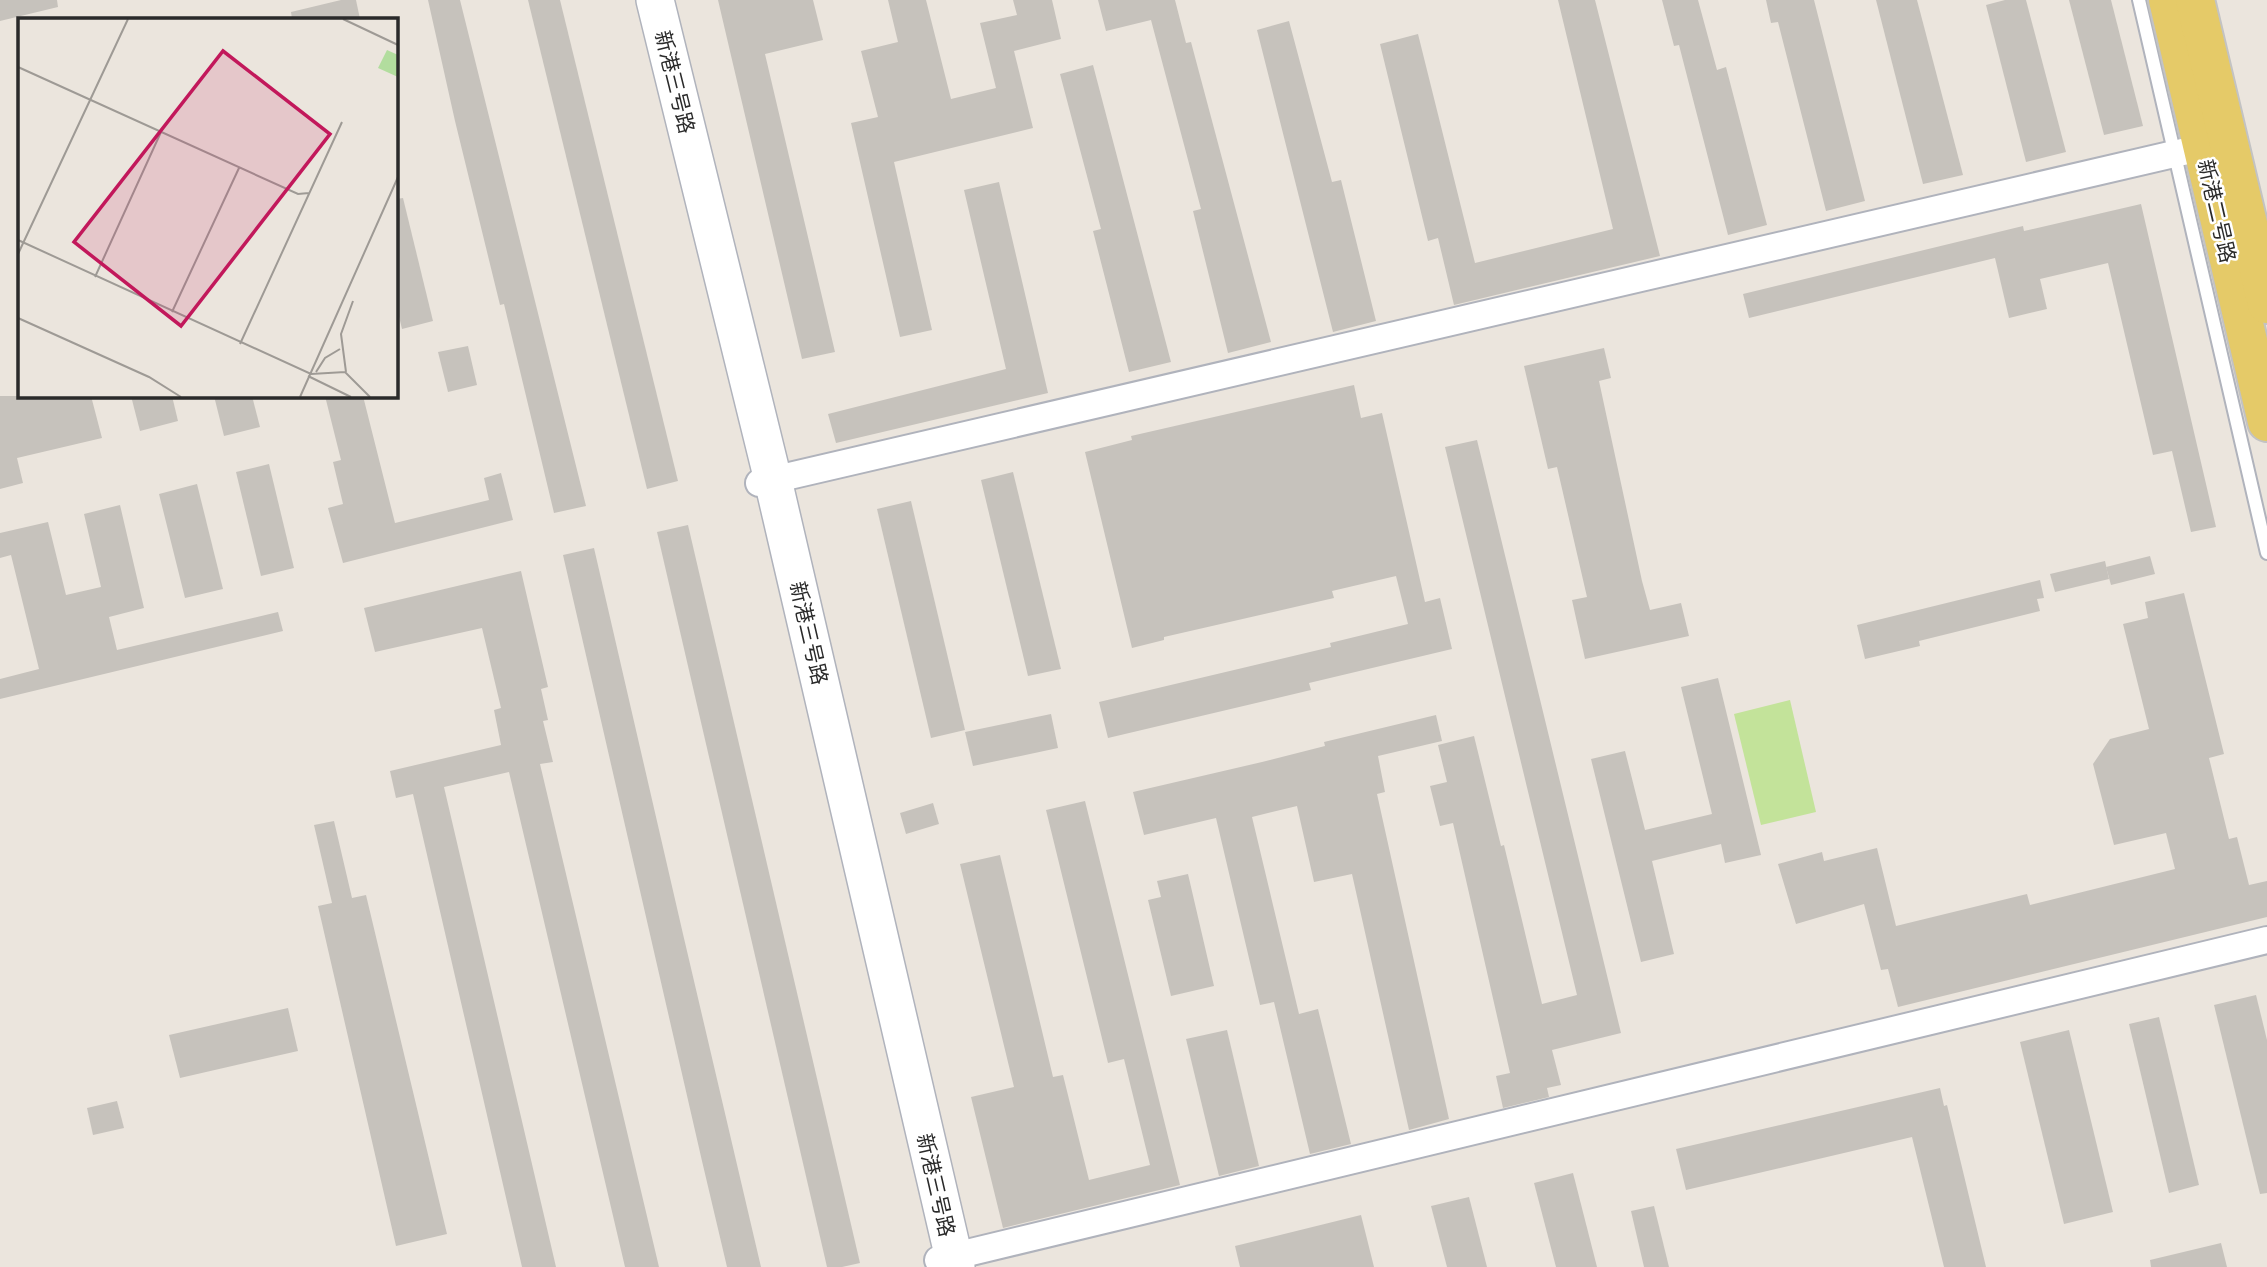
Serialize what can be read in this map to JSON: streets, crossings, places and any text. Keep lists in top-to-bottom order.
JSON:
{
  "streets": {
    "main road": ["新港二号路"],
    "street": ["新港三号路"]
  }
}
